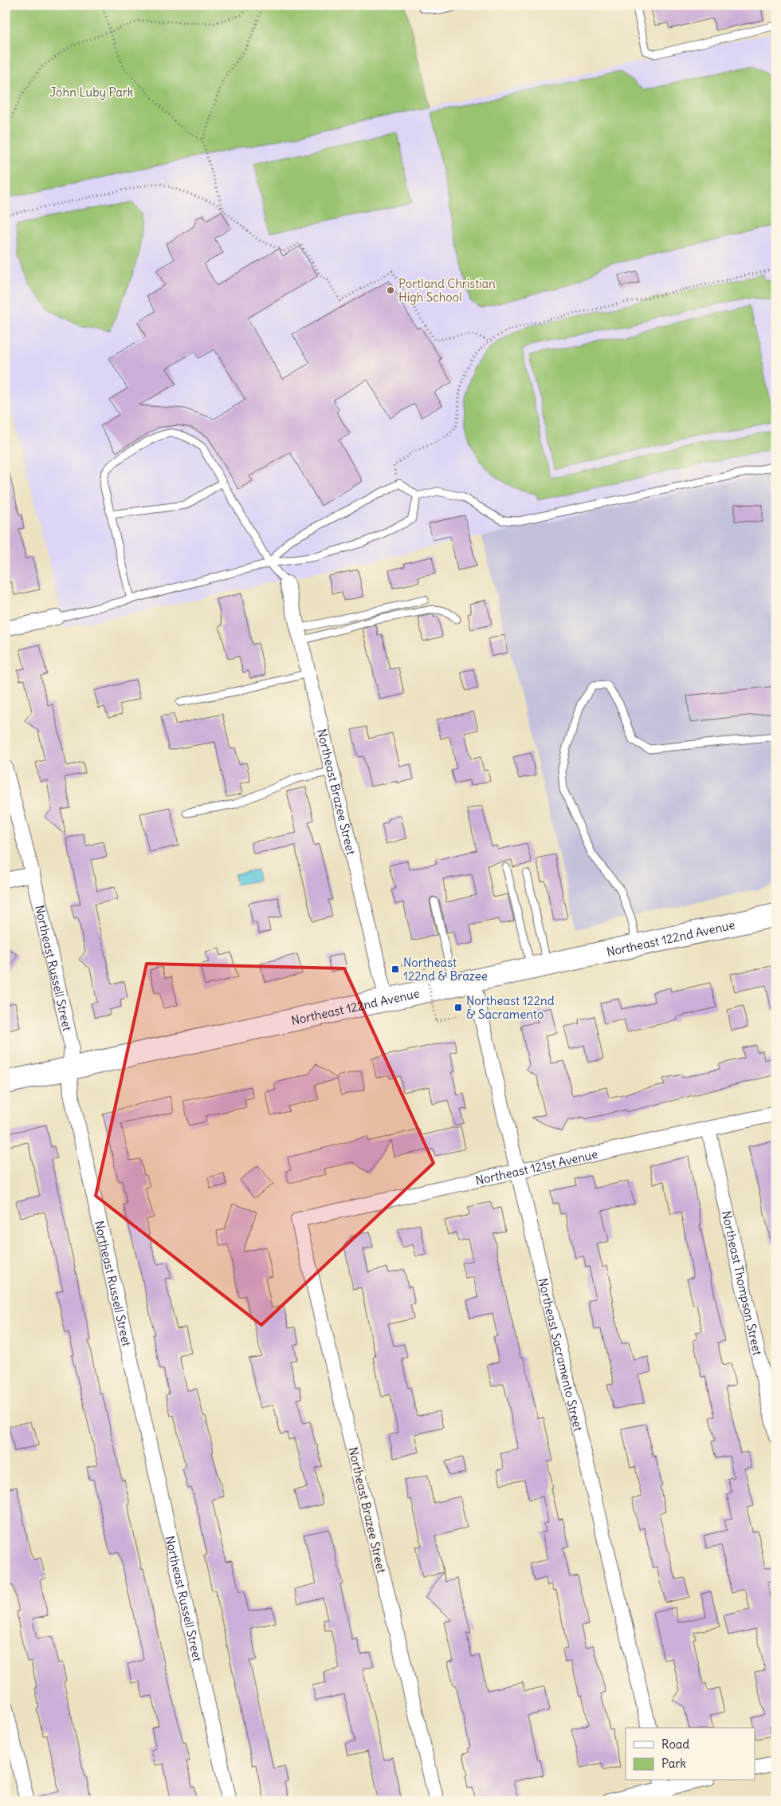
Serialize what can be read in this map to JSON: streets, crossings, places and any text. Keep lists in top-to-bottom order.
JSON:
{
  "streets": {
    "main road": ["Northeast 122nd Avenue"],
    "street": [
      "Northeast Brazee Street",
      "Northeast Russell Street",
      "Northeast 121st Avenue",
      "Northeast Thompson Street",
      "Northeast Sacramento Street"
    ]
  },
  "crossings": [
    ["Northeast Brazee Street", "Northeast 122nd Avenue"],
    ["Northeast Brazee Street", "Northeast 121st Avenue"],
    ["Northeast 122nd Avenue", "Northeast Russell Street"],
    ["Northeast 122nd Avenue", "Northeast Sacramento Street"],
    ["Northeast 121st Avenue", "Northeast Thompson Street"],
    ["Northeast 121st Avenue", "Northeast Sacramento Street"]
  ],
  "parks": ["John Luby Park"],
  "places": {
    "other": ["Portland Christian High School"],
    "transit": ["Northeast 122nd & Brazee", "Northeast 122nd & Sacramento"]
  },
  "legend": ["Road", "Park"]
}
